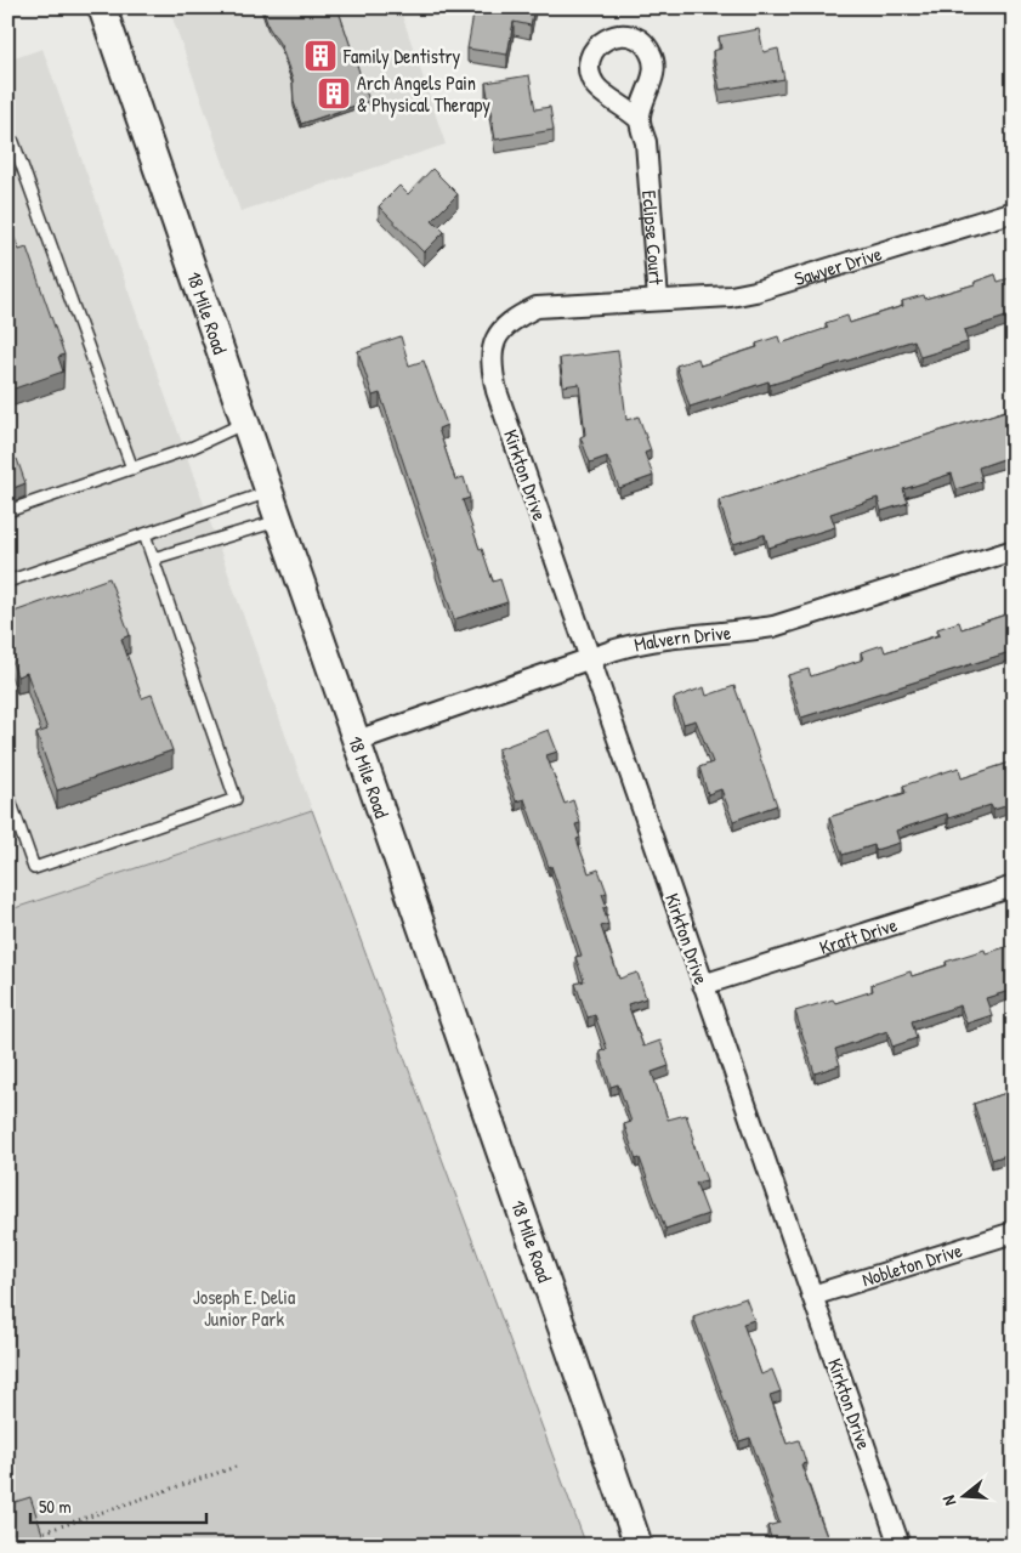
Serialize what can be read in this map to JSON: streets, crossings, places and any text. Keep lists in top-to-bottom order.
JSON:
{
  "streets": {
    "main road": ["18 Mile Road"],
    "street": [
      "Eclipse Court",
      "Sawyer Drive",
      "Kirkton Drive",
      "Malvern Drive",
      "Kraft Drive",
      "Nobleton Drive"
    ]
  },
  "crossings": [
    ["Eclipse Court", "Sawyer Drive"],
    ["Eclipse Court", "Kirkton Drive"],
    ["18 Mile Road", "Malvern Drive"],
    ["Kirkton Drive", "Malvern Drive"],
    ["Kirkton Drive", "Kraft Drive"],
    ["Kirkton Drive", "Nobleton Drive"]
  ],
  "parks": ["Joseph E. Delia Junior Park"],
  "places": {
    "building": ["Family Dentistry", "Arch Angels Pain & Physical Therapy"]
  },
  "scale_bar": "50 m",
  "north": "left"
}
